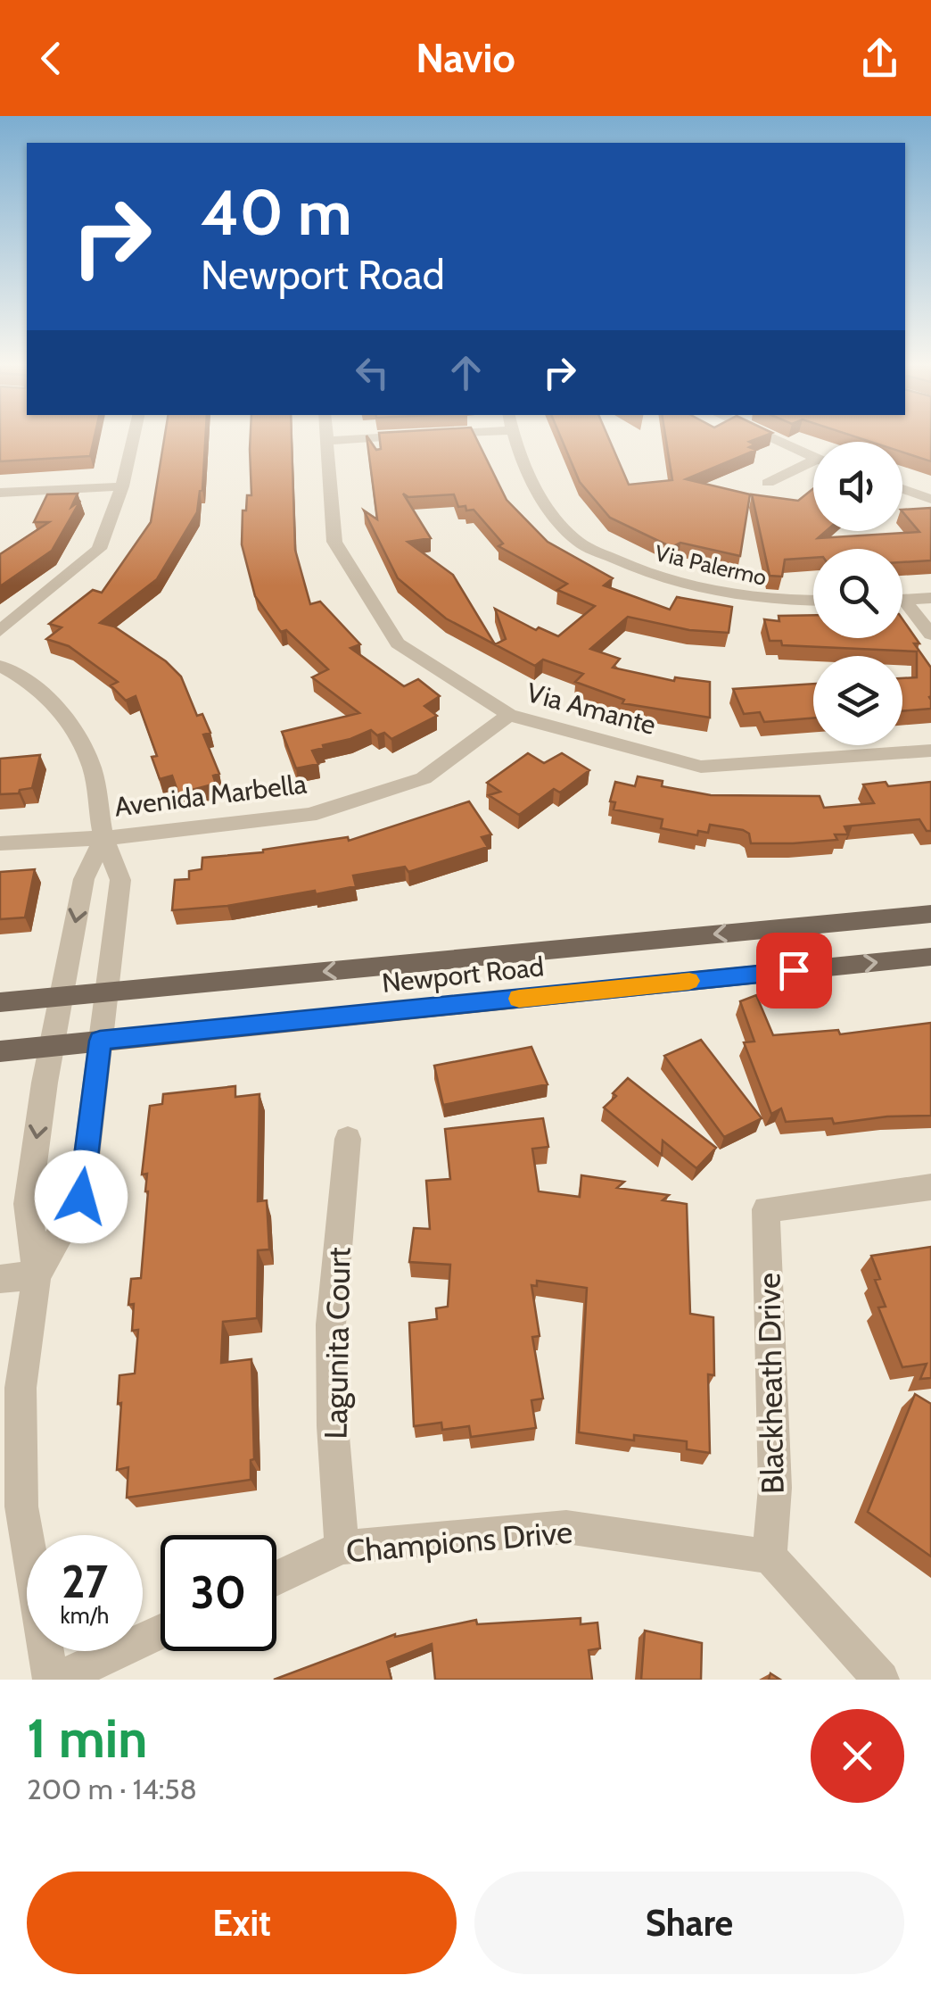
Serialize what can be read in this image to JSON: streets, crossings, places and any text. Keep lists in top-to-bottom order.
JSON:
{
  "streets": {
    "main road": ["Newport Road"],
    "street": [
      "Via Palermo",
      "Via Amante",
      "Avenida Marbella",
      "Lagunita Court",
      "Blackheath Drive",
      "Champions Drive"
    ]
  },
  "crossings": [
    ["Via Amante", "Avenida Marbella"],
    ["Lagunita Court", "Champions Drive"],
    ["Blackheath Drive", "Champions Drive"]
  ],
  "page": {
    "header": "Navio",
    "turn": ["40 m", "Newport Road"],
    "speed": "27 km/h",
    "limit": "30",
    "heading": ["1 min", "200 m · 14:58"],
    "buttons": ["Exit", "Share"]
  }
}
